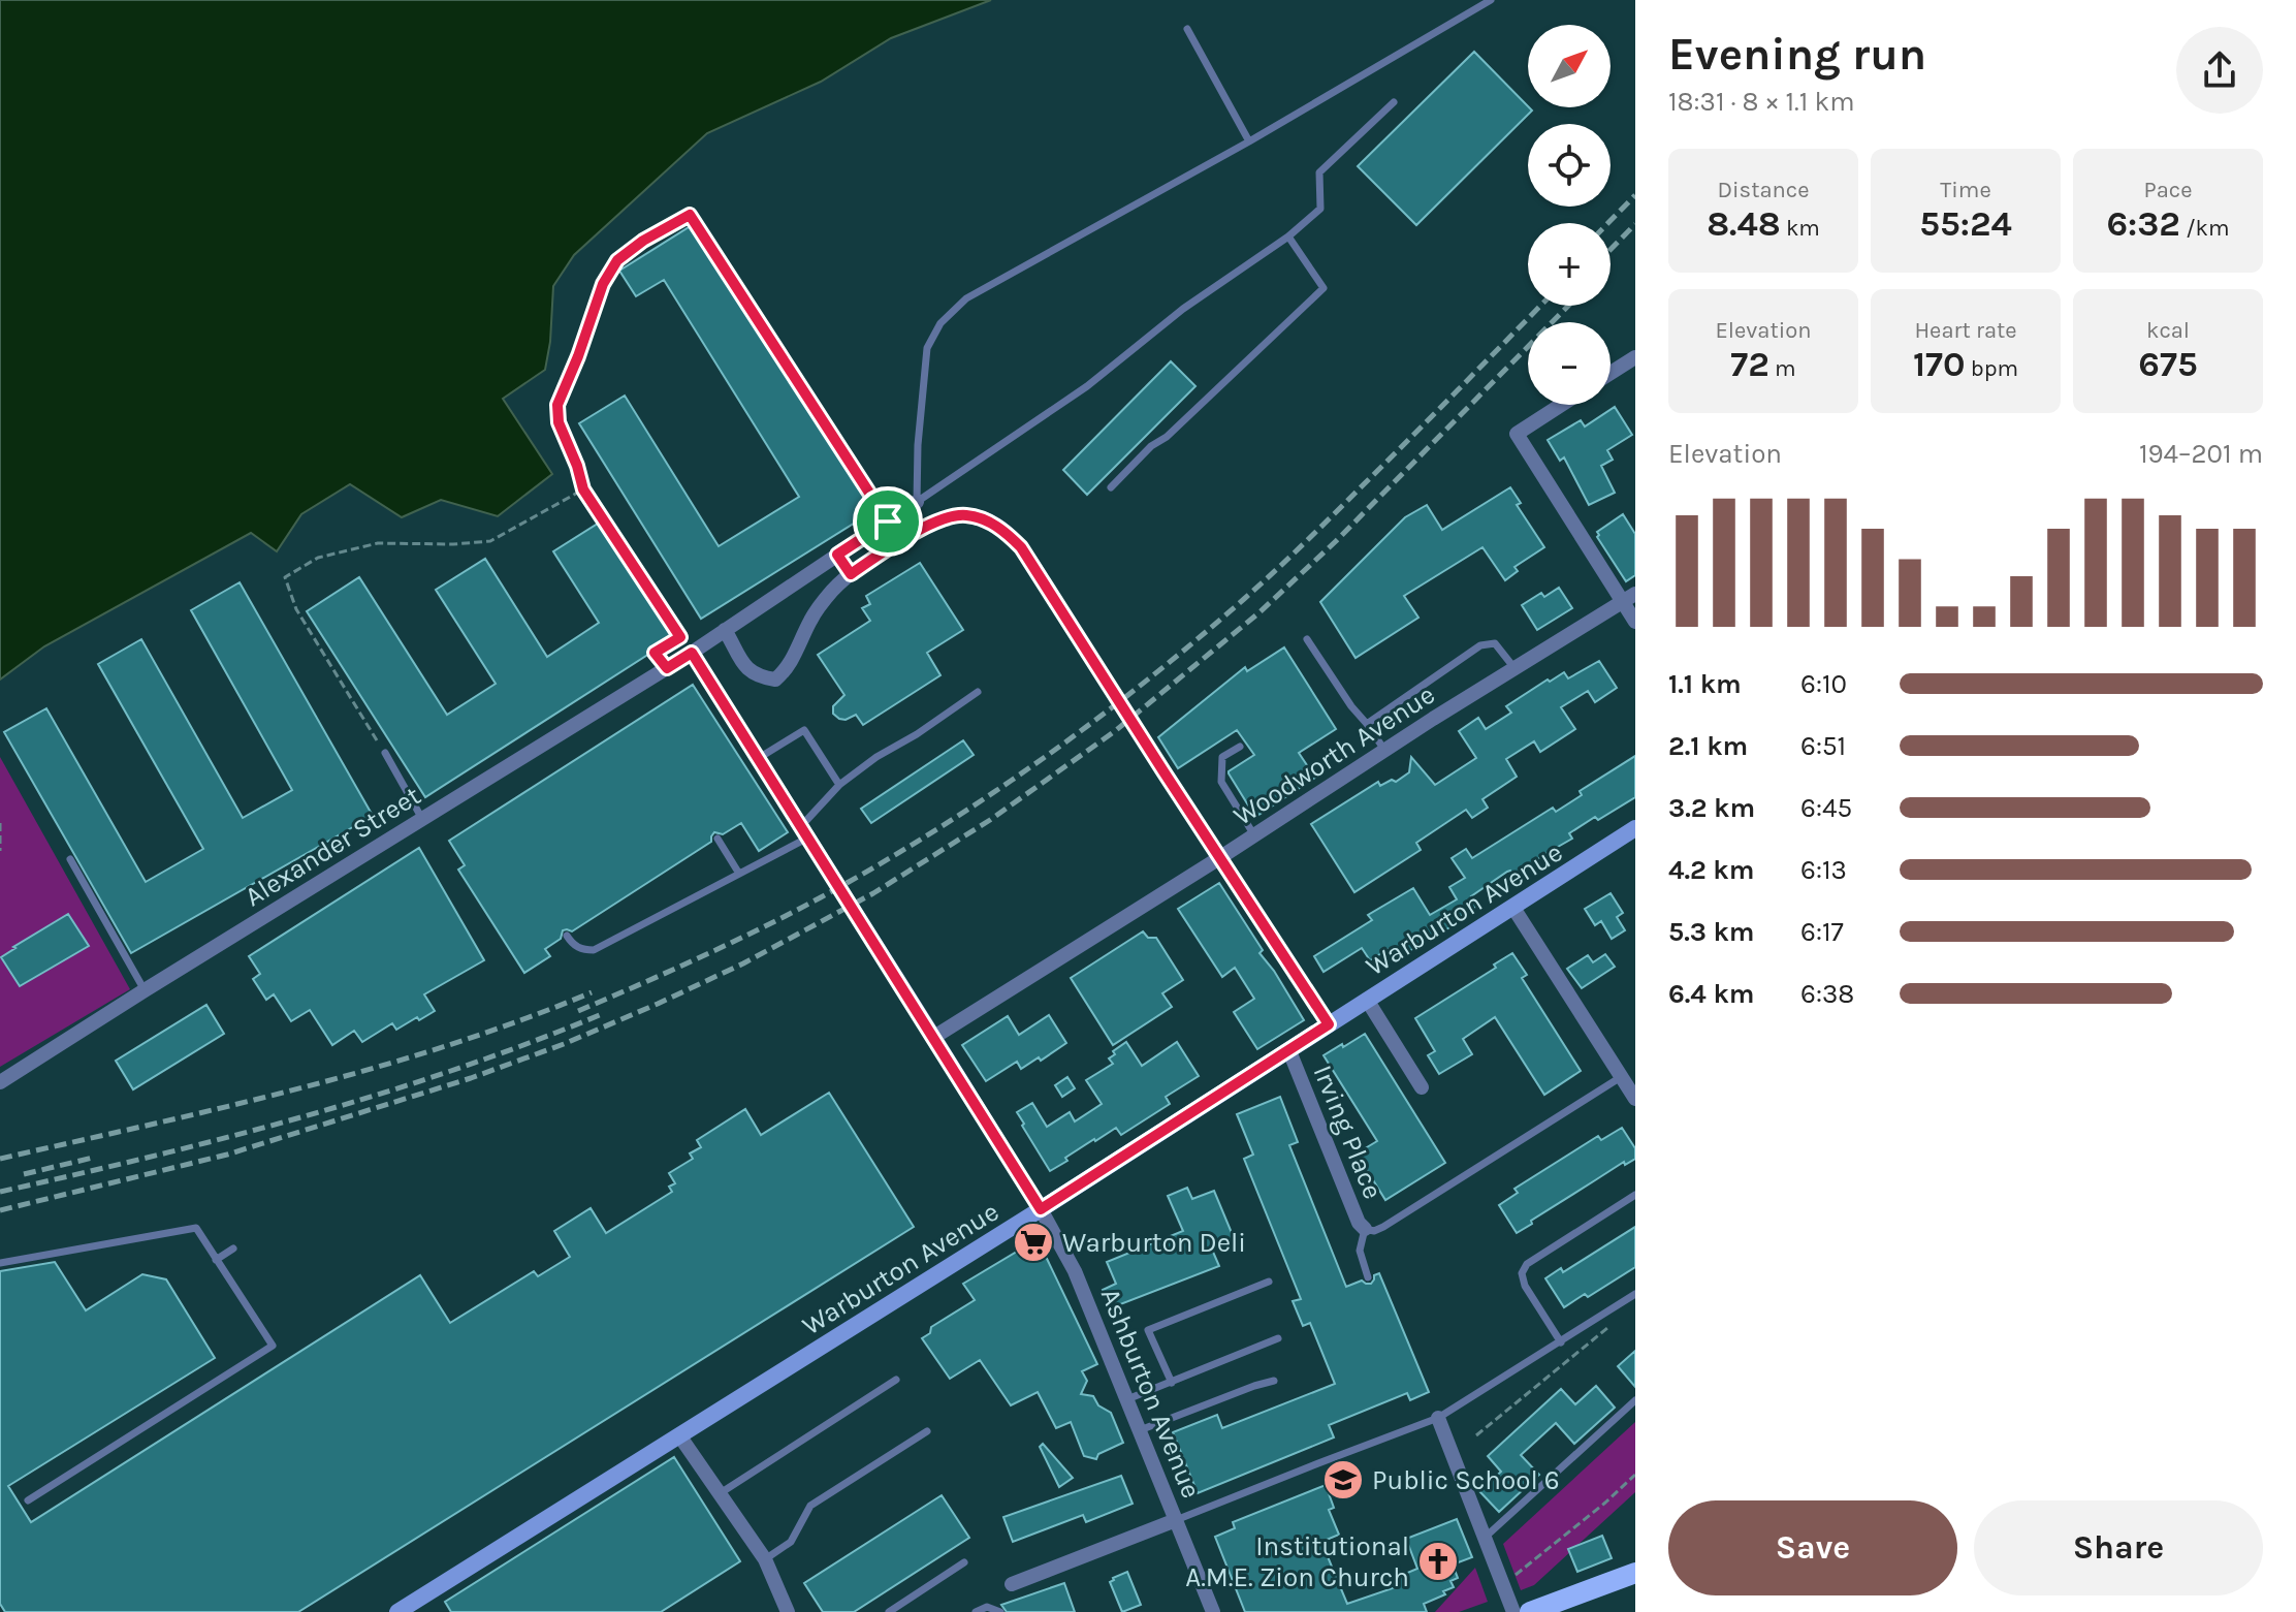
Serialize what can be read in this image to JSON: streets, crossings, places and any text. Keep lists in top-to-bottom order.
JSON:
{
  "streets": {
    "street": [
      "Woodworth Avenue",
      "Alexander Street",
      "Warburton Avenue",
      "Irving Place",
      "Ashburton Avenue"
    ]
  },
  "crossings": [
    ["Woodworth Avenue", "Ashburton Avenue"],
    ["Alexander Street", "Ashburton Avenue"],
    ["Warburton Avenue", "Irving Place"],
    ["Warburton Avenue", "Ashburton Avenue"]
  ],
  "places": {
    "supermarket": ["Warburton Deli"],
    "school or university": ["Public School 6"],
    "church": ["Institutional A.M.E. Zion Church"]
  },
  "north": "top right",
  "page": {
    "heading": ["Evening run", "18:31 · 8 × 1.1 km"],
    "map_buttons": ["+", "−"],
    "stats": [
      ["Distance", "8.48 km"],
      ["Time", "55:24"],
      ["Pace", "6:32 /km"],
      ["Elevation", "72 m"],
      ["Heart rate", "170 bpm"],
      ["kcal", "675"]
    ],
    "chart": ["Elevation", "194–201 m"],
    "list": [
      {
        "name": "1.1 km",
        "note": "6:10"
      },
      {
        "name": "2.1 km",
        "note": "6:51"
      },
      {
        "name": "3.2 km",
        "note": "6:45"
      },
      {
        "name": "4.2 km",
        "note": "6:13"
      },
      {
        "name": "5.3 km",
        "note": "6:17"
      },
      {
        "name": "6.4 km",
        "note": "6:38"
      }
    ],
    "buttons": ["Save", "Share"]
  }
}
